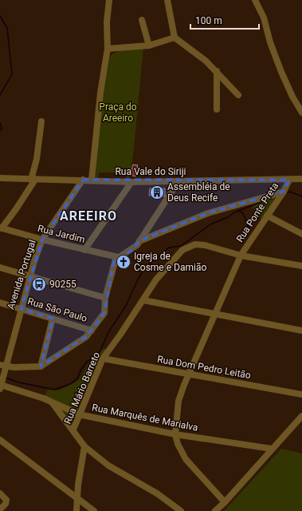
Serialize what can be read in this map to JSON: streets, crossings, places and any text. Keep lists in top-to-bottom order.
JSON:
{
  "streets": {
    "street": [
      "Rua Vale do Siriji",
      "Rua Ponte Preta",
      "Rua Jardim",
      "Avenida Portugal",
      "Rua São Paulo",
      "Rua Dom Pedro Leitão",
      "Rua Mário Barreto",
      "Rua Marquês de Marialva"
    ]
  },
  "crossings": [
    ["Rua Vale do Siriji", "Rua Ponte Preta"],
    ["Rua Vale do Siriji", "Avenida Portugal"],
    ["Rua Ponte Preta", "Rua Dom Pedro Leitão"],
    ["Rua Ponte Preta", "Rua Mário Barreto"],
    ["Rua Ponte Preta", "Rua Marquês de Marialva"],
    ["Rua Jardim", "Avenida Portugal"],
    ["Avenida Portugal", "Rua São Paulo"],
    ["Avenida Portugal", "Rua Marquês de Marialva"],
    ["Rua Dom Pedro Leitão", "Rua Mário Barreto"],
    ["Rua Mário Barreto", "Rua Marquês de Marialva"]
  ],
  "districts": ["AREEIRO"],
  "parks": ["Praça do Areeiro"],
  "places": {
    "building": ["Assembléia de Deus Recife"],
    "church": ["Igreja de Cosme e Damião"],
    "bus stop": ["90255"]
  },
  "scale_bar": "100 m"
}
